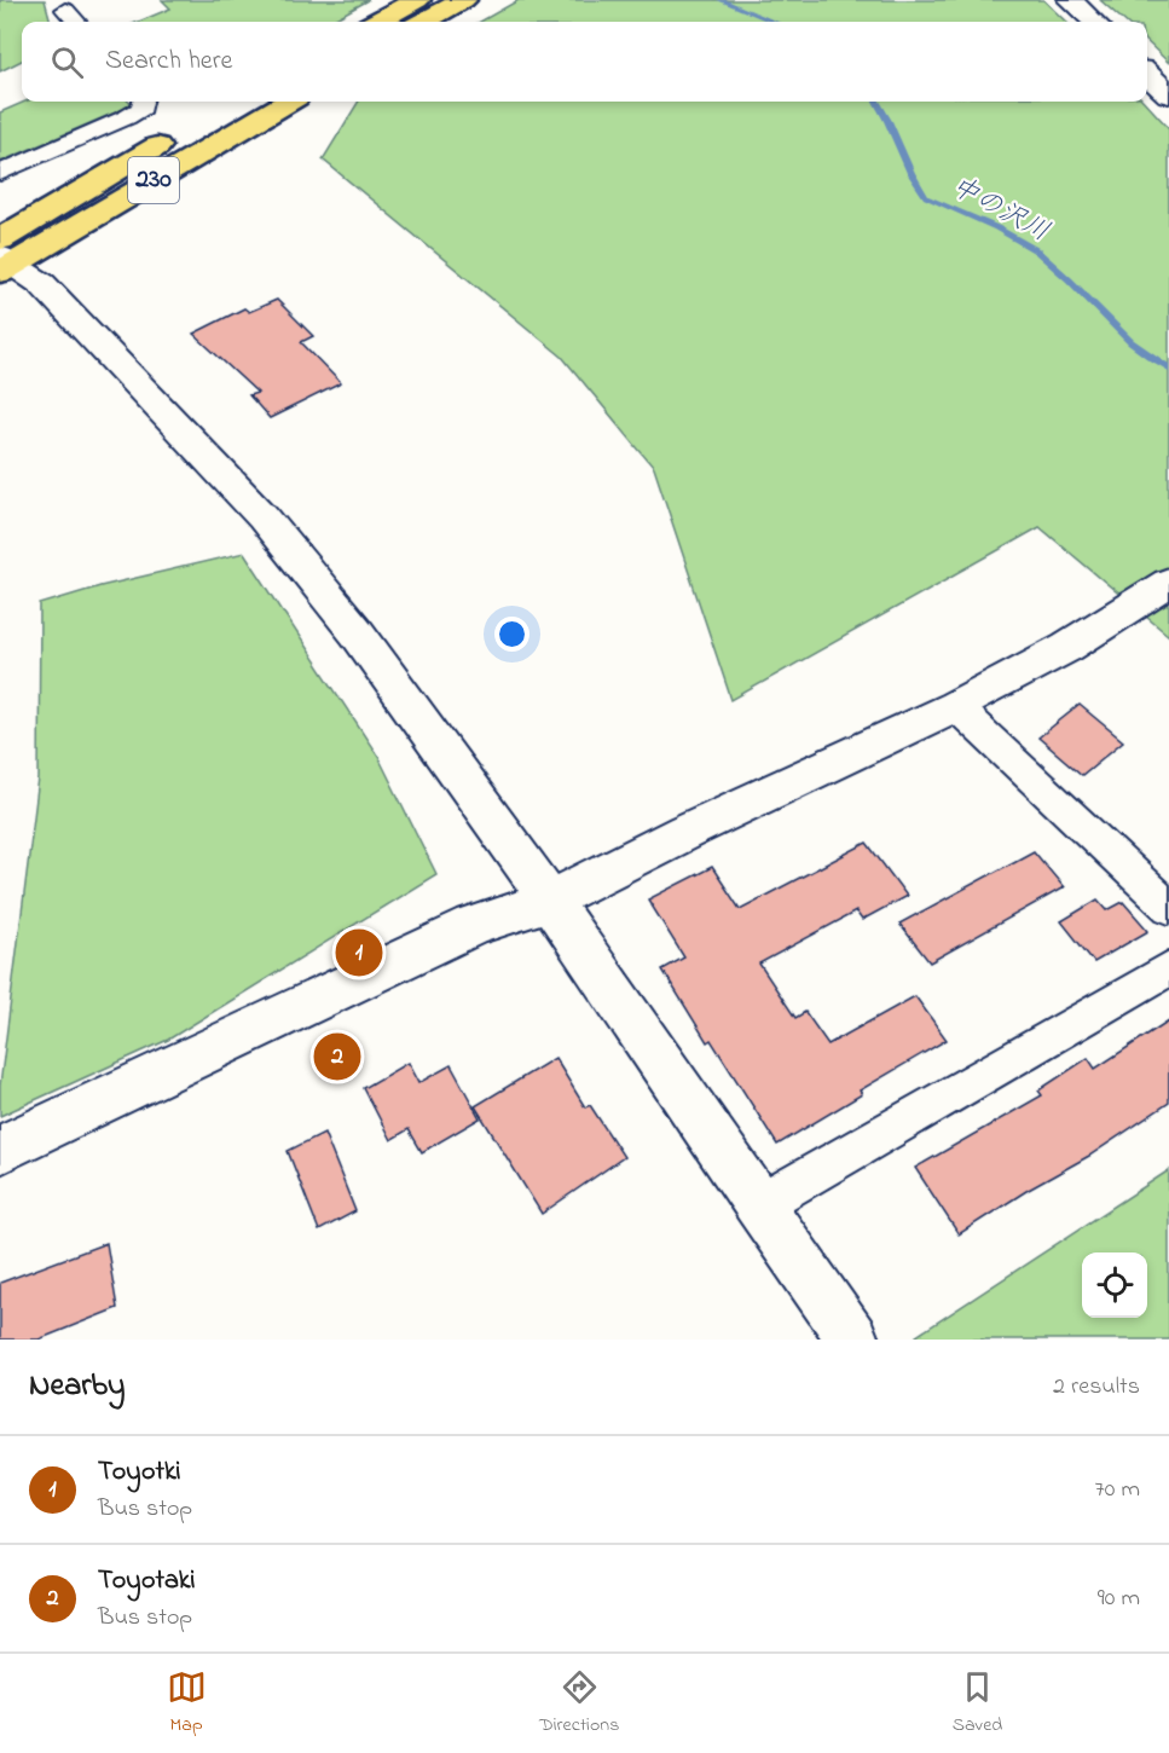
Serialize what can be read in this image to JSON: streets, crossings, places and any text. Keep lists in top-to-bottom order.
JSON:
{
  "streets": {
    "highway": ["230"]
  },
  "water": ["中の沢川"],
  "page": {
    "search": "Search here",
    "pins": ["1", "2"],
    "heading": ["Nearby", "2 results"],
    "list": [
      {
        "mark": "1",
        "name": "Toyotki",
        "note": "Bus stop",
        "value": "70 m"
      },
      {
        "mark": "2",
        "name": "Toyotaki",
        "note": "Bus stop",
        "value": "90 m"
      }
    ],
    "nav": ["Map", "Directions", "Saved"]
  }
}
